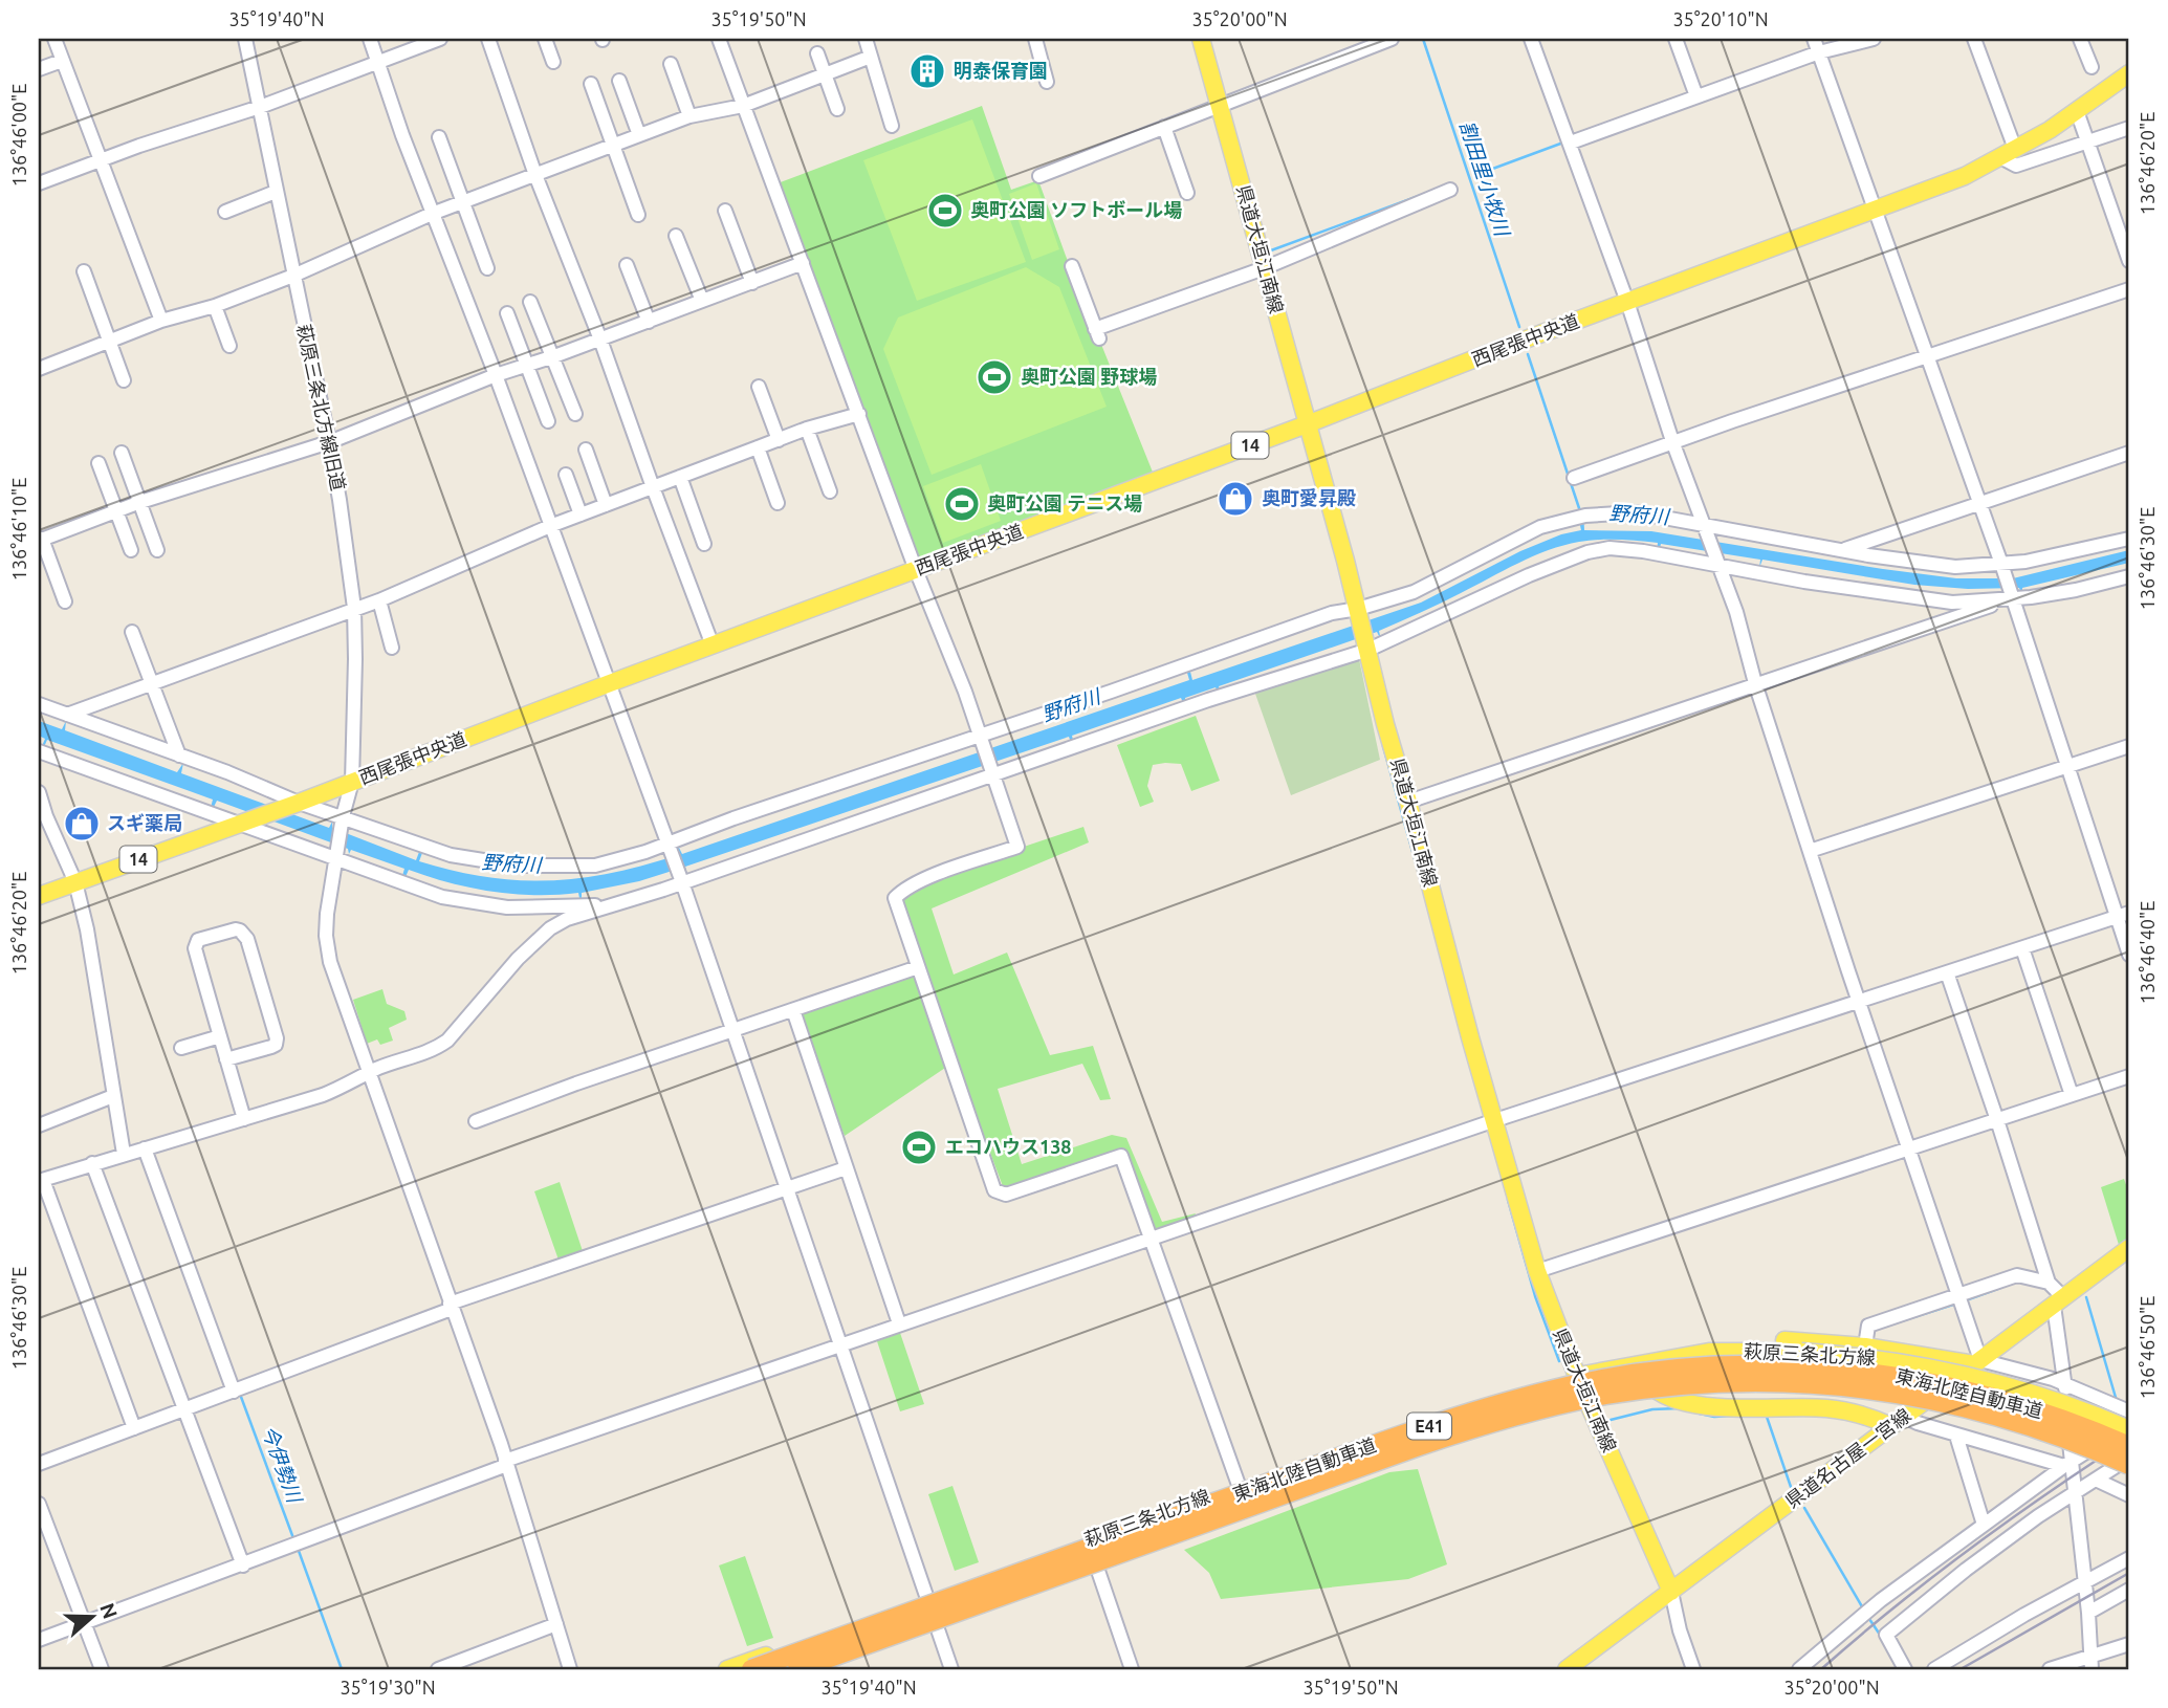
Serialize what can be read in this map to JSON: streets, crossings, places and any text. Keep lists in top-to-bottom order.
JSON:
{
  "streets": {
    "highway": ["東海北陸自動車道", "E41"],
    "main road": [
      "県道大垣江南線",
      "西尾張中央道",
      "14",
      "萩原三条北方線",
      "県道名古屋一宮線"
    ],
    "street": ["萩原三条北方線旧道"]
  },
  "crossings": [
    ["県道大垣江南線", "西尾張中央道"],
    ["県道大垣江南線", "萩原三条北方線"],
    ["県道大垣江南線", "県道名古屋一宮線"],
    ["西尾張中央道", "萩原三条北方線旧道"]
  ],
  "water": ["割田里小牧川", "野府川", "今伊勢川"],
  "places": {
    "building": ["明泰保育園"],
    "sports": [
      "奥町公園 ソフトボール場",
      "奥町公園 野球場",
      "奥町公園 テニス場",
      "エコハウス138"
    ],
    "shop": ["奥町愛昇殿", "スギ薬局"]
  },
  "north": "right",
  "coordinates": [
    "35°19'40\"N",
    "35°19'50\"N",
    "35°20'00\"N",
    "35°20'10\"N",
    "136°46'00\"E",
    "136°46'20\"E",
    "136°46'10\"E",
    "136°46'30\"E",
    "136°46'40\"E",
    "136°46'50\"E",
    "35°19'30\"N"
  ]
}
